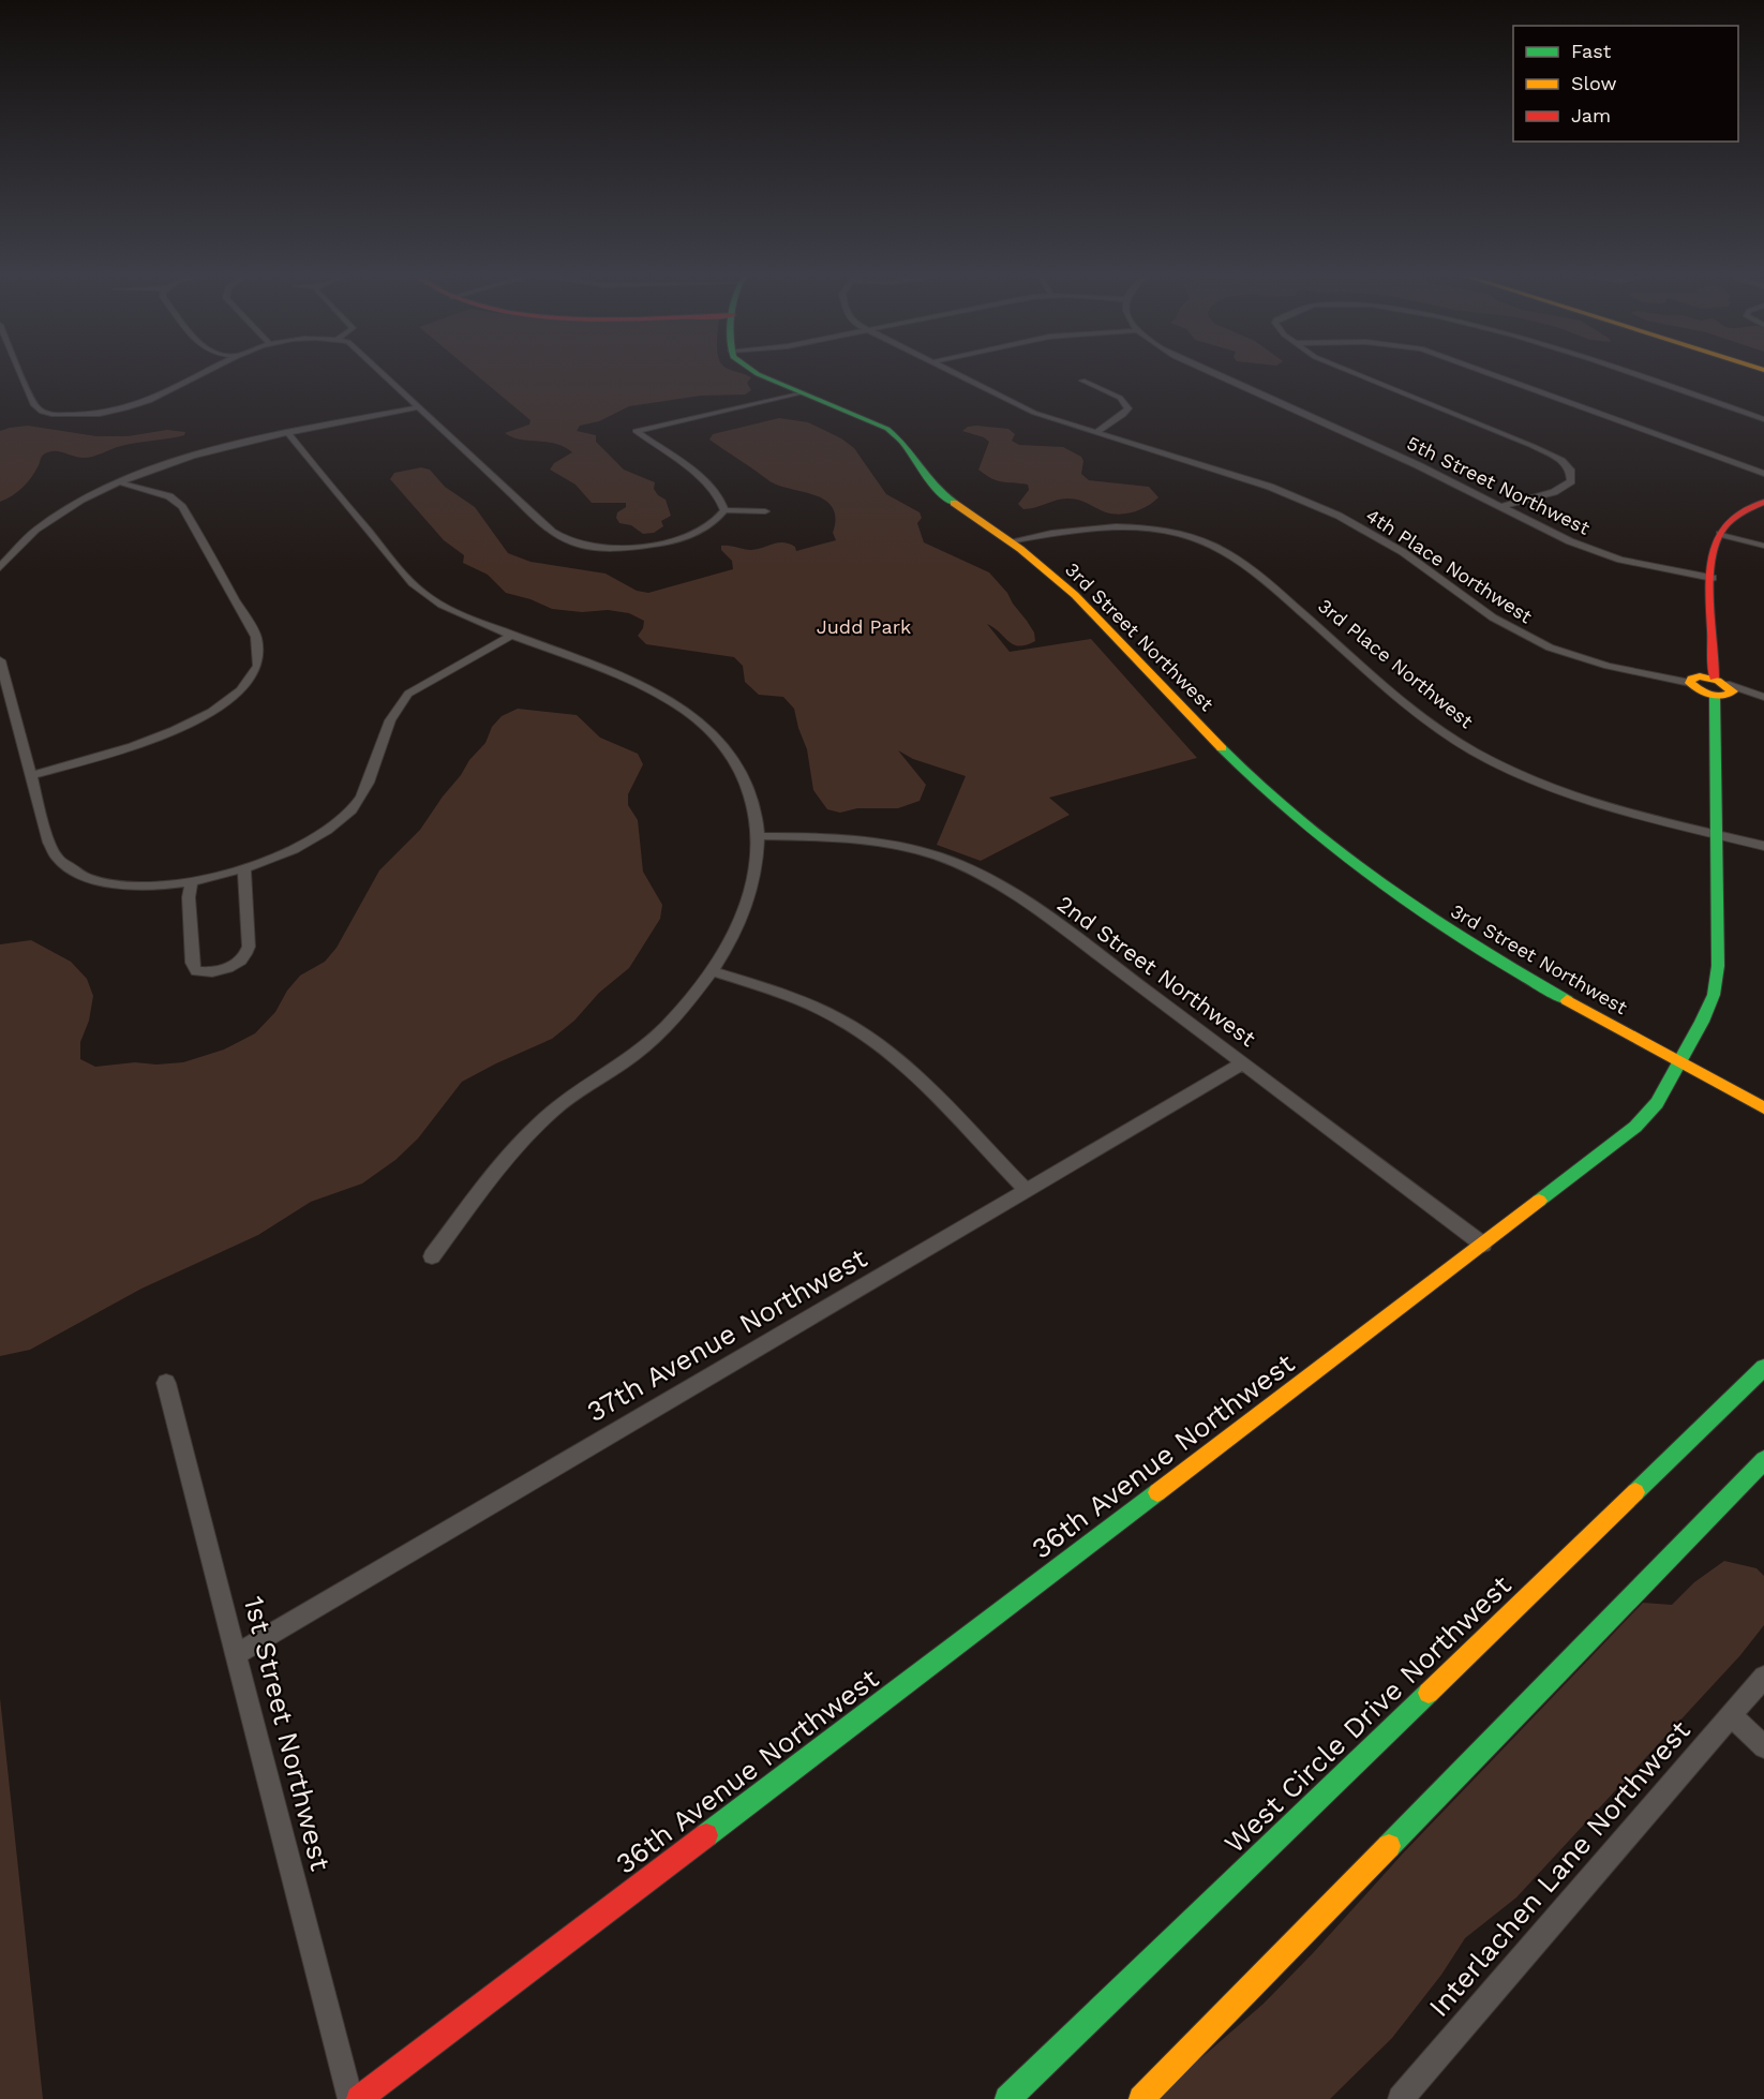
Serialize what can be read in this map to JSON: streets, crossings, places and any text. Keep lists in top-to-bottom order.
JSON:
{
  "streets": {
    "street": [
      "5th Street Northwest",
      "4th Place Northwest",
      "3rd Street Northwest",
      "3rd Place Northwest",
      "2nd Street Northwest",
      "37th Avenue Northwest",
      "36th Avenue Northwest",
      "West Circle Drive Northwest",
      "1st Street Northwest",
      "Interlachen Lane Northwest"
    ]
  },
  "crossings": [
    ["5th Street Northwest", "36th Avenue Northwest"],
    ["4th Place Northwest", "36th Avenue Northwest"],
    ["3rd Street Northwest", "3rd Place Northwest"],
    ["3rd Street Northwest", "36th Avenue Northwest"],
    ["3rd Place Northwest", "36th Avenue Northwest"],
    ["2nd Street Northwest", "37th Avenue Northwest"],
    ["2nd Street Northwest", "36th Avenue Northwest"],
    ["37th Avenue Northwest", "1st Street Northwest"]
  ],
  "parks": ["Judd Park"],
  "legend": ["Fast", "Slow", "Jam"]
}
